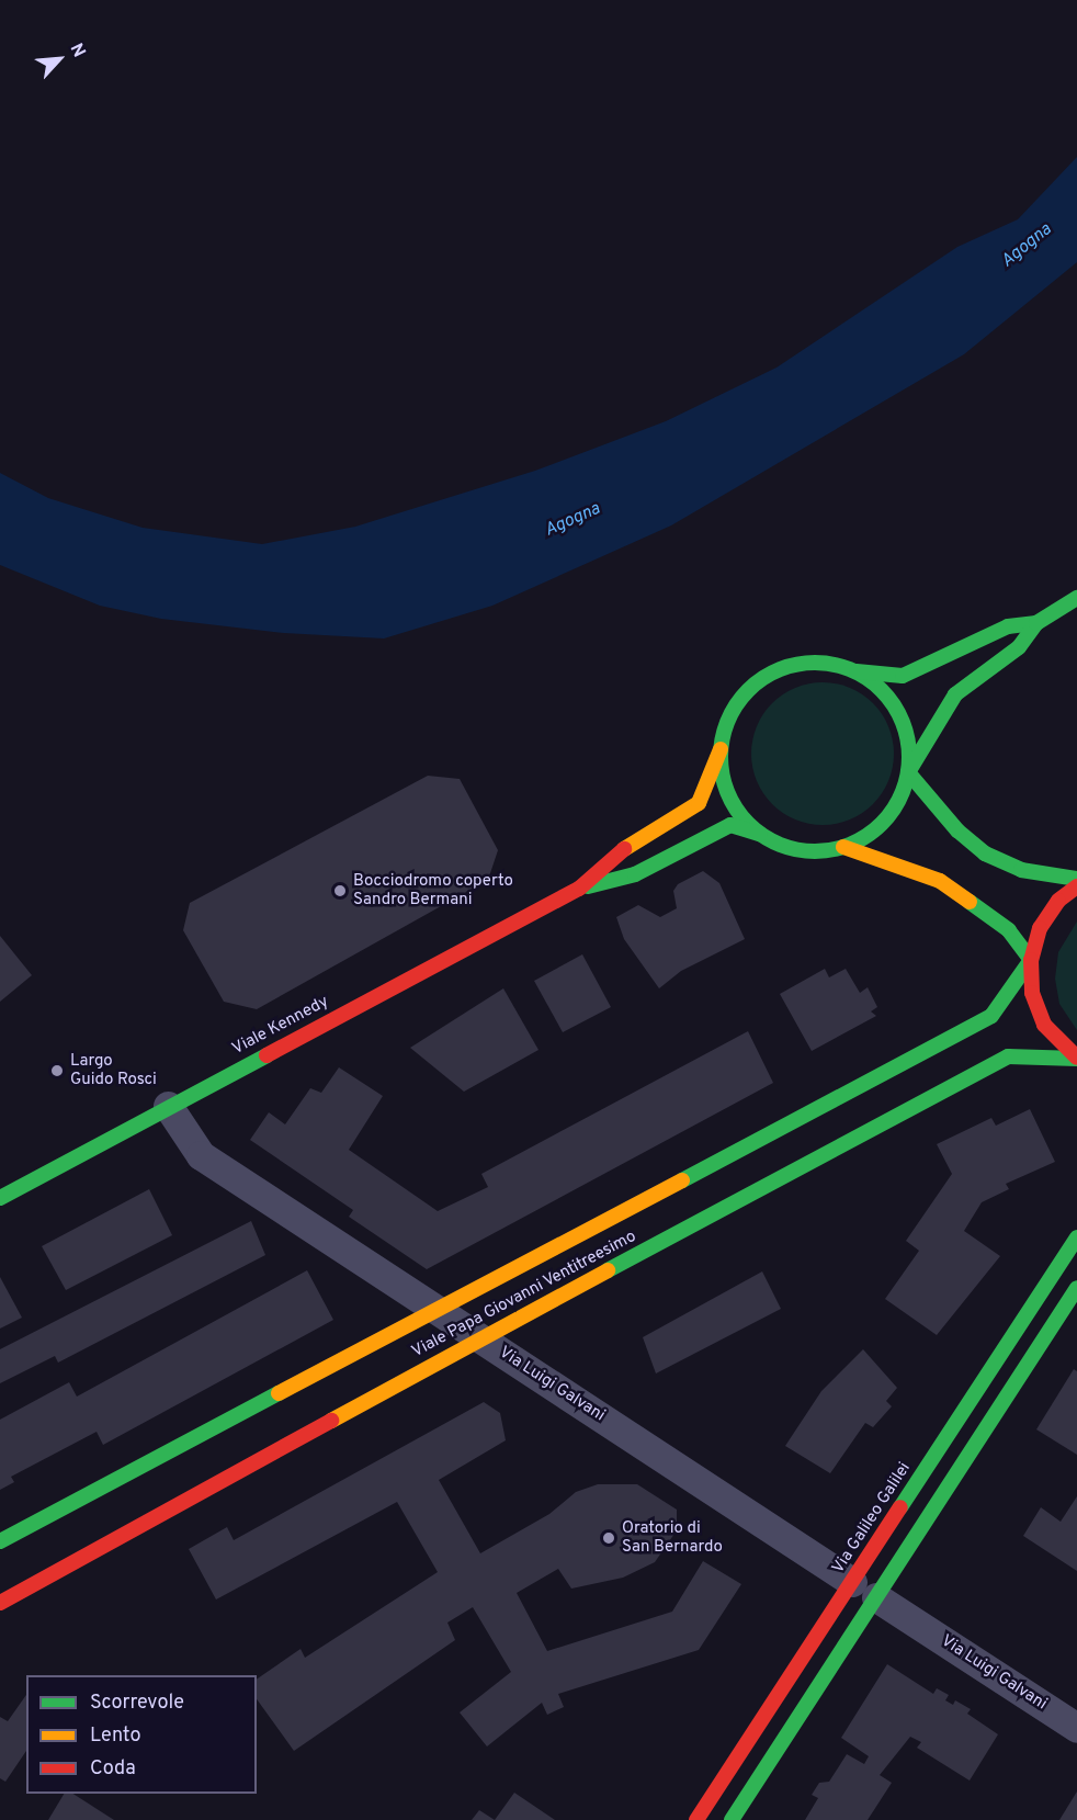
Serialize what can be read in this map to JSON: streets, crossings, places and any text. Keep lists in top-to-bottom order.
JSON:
{
  "streets": {
    "street": [
      "Viale Kennedy",
      "Viale Papa Giovanni Ventitreesimo",
      "Via Luigi Galvani",
      "Via Galileo Galilei"
    ]
  },
  "crossings": [
    ["Viale Kennedy", "Via Luigi Galvani"],
    ["Viale Papa Giovanni Ventitreesimo", "Via Luigi Galvani"],
    ["Via Luigi Galvani", "Via Galileo Galilei"]
  ],
  "water": ["Agogna"],
  "places": ["Bocciodromo coperto Sandro Bermani", "Largo Guido Rosci", "Oratorio di San Bernardo"],
  "legend": ["Scorrevole", "Lento", "Coda"],
  "north": "top right"
}
